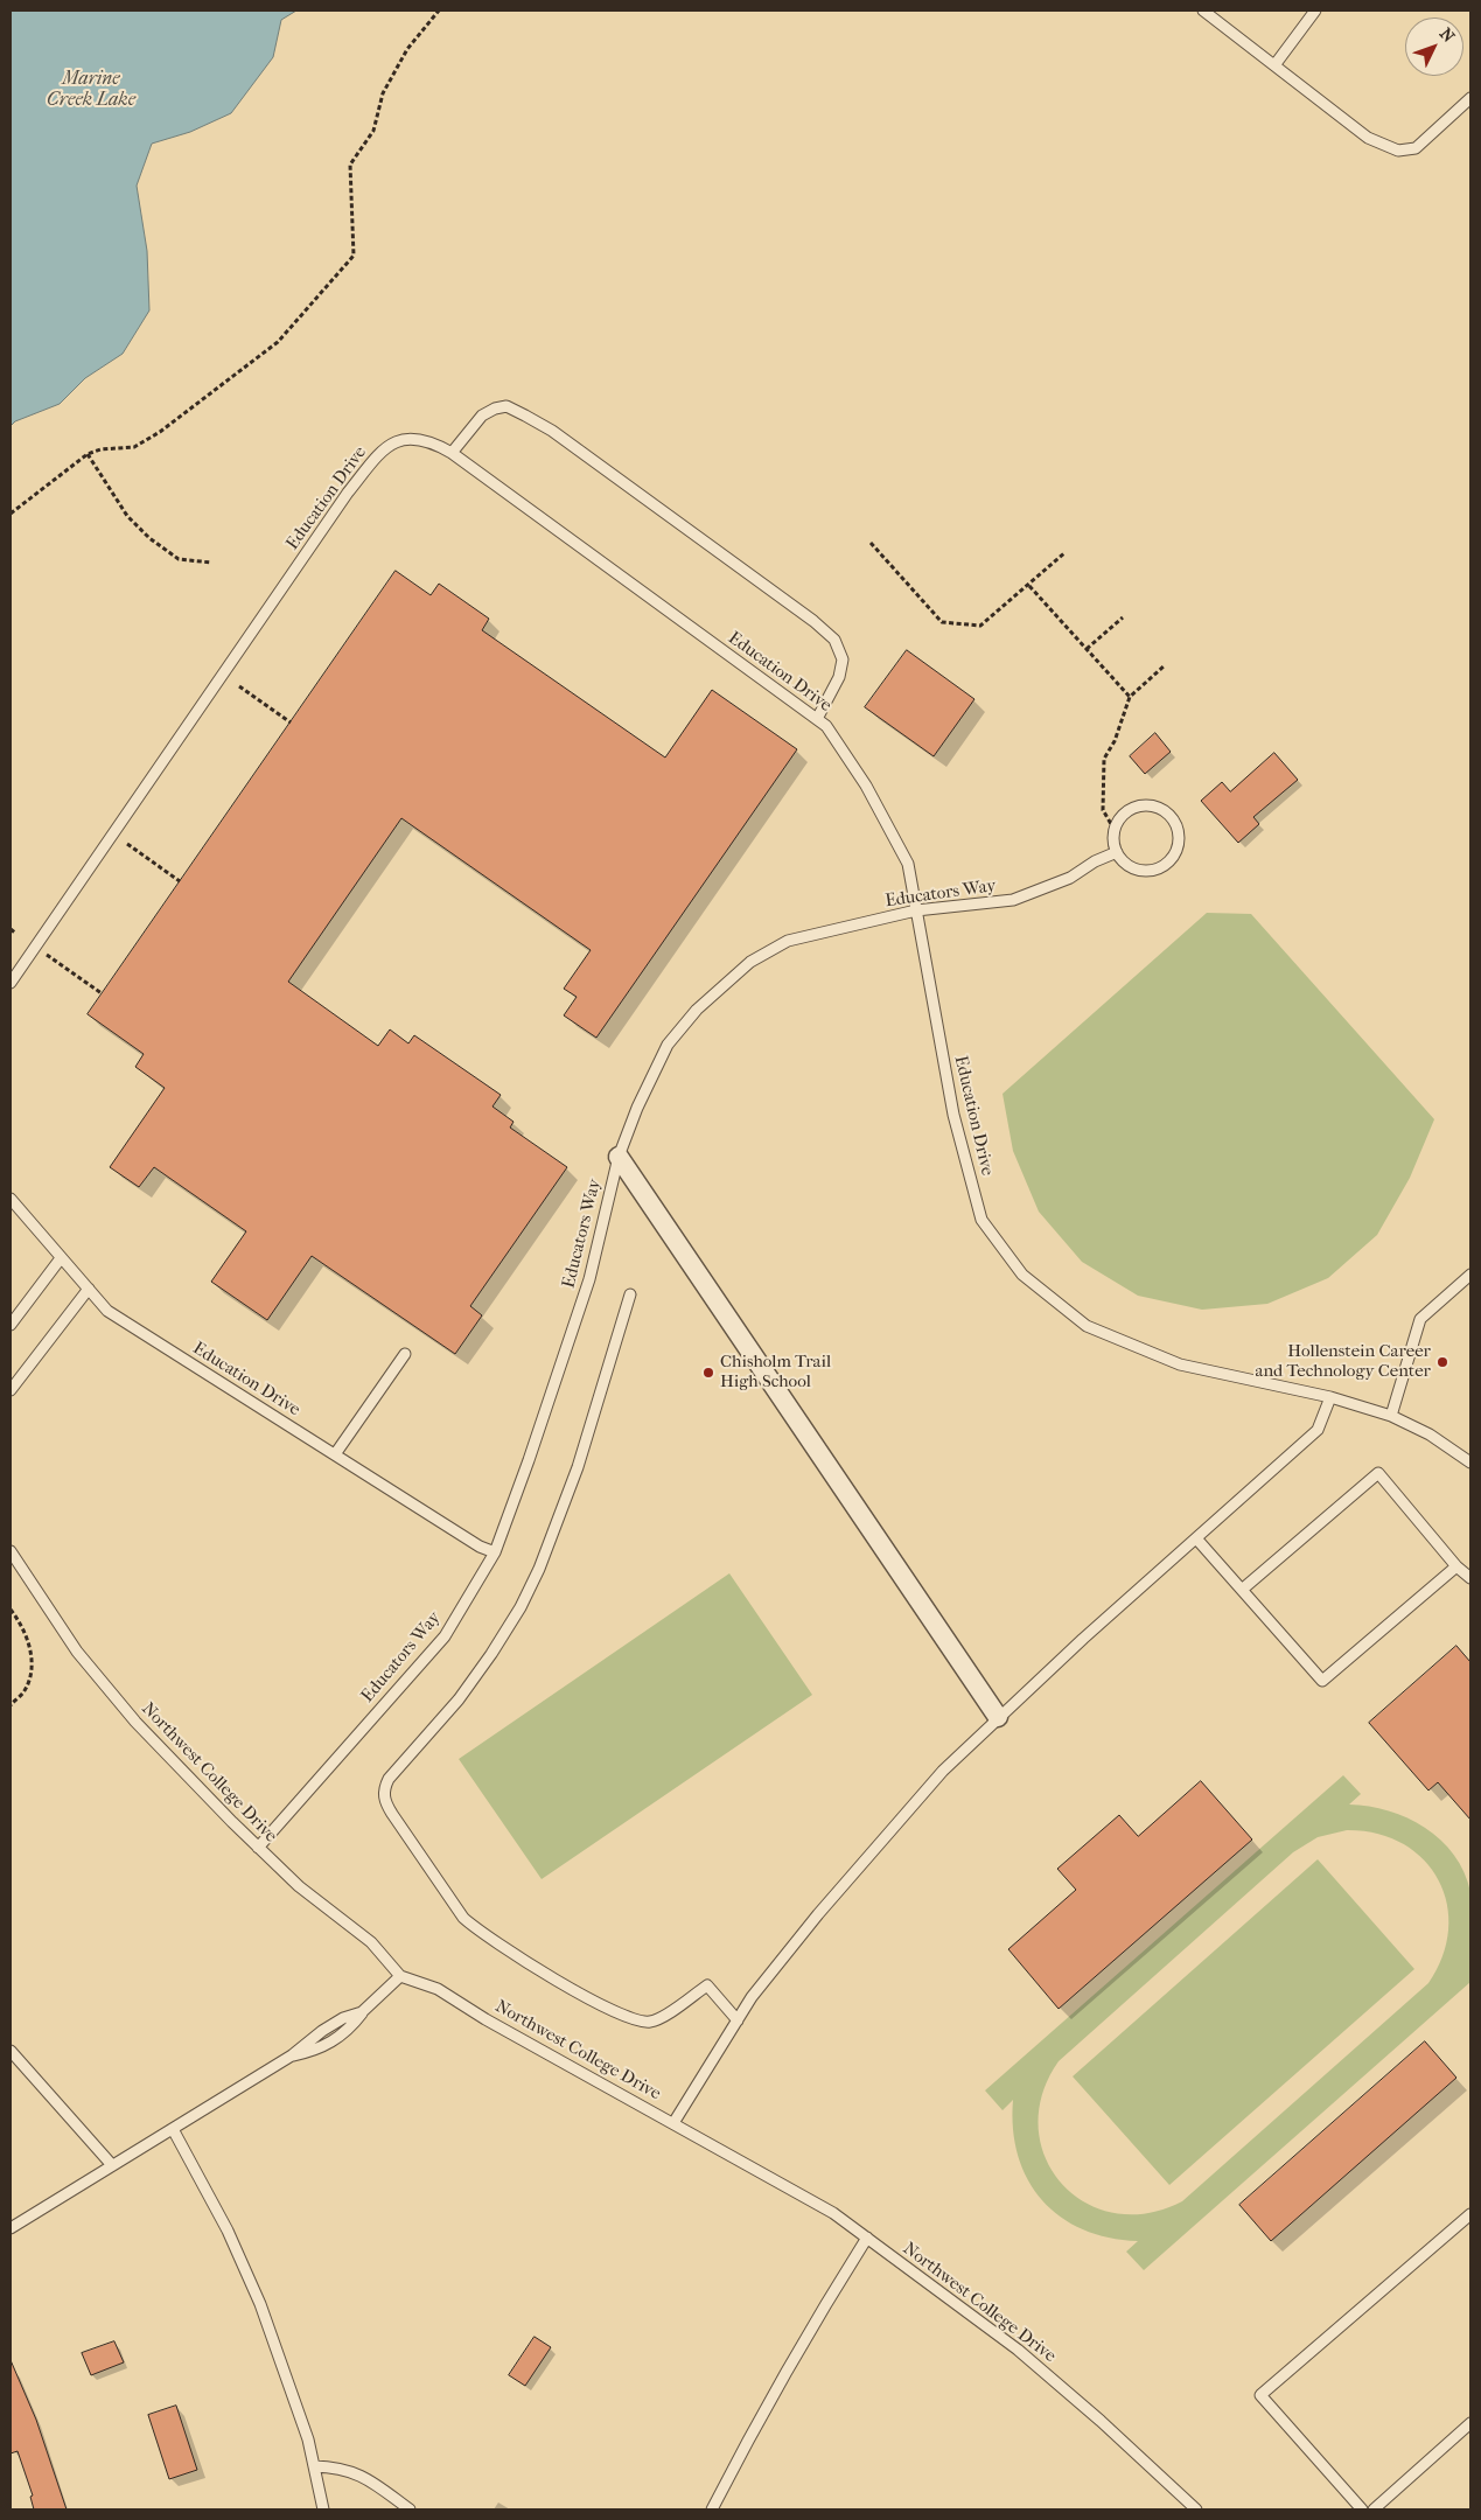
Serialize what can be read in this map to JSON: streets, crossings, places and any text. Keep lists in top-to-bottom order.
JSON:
{
  "streets": {
    "lane": ["Education Drive", "Educators Way", "Northwest College Drive"]
  },
  "crossings": [
    ["Education Drive", "Educators Way"],
    ["Educators Way", "Northwest College Drive"]
  ],
  "water": ["Marine Creek Lake"],
  "places": ["Hollenstein Career and Technology Center", "Chisholm Trail High School"],
  "north": "top right"
}
